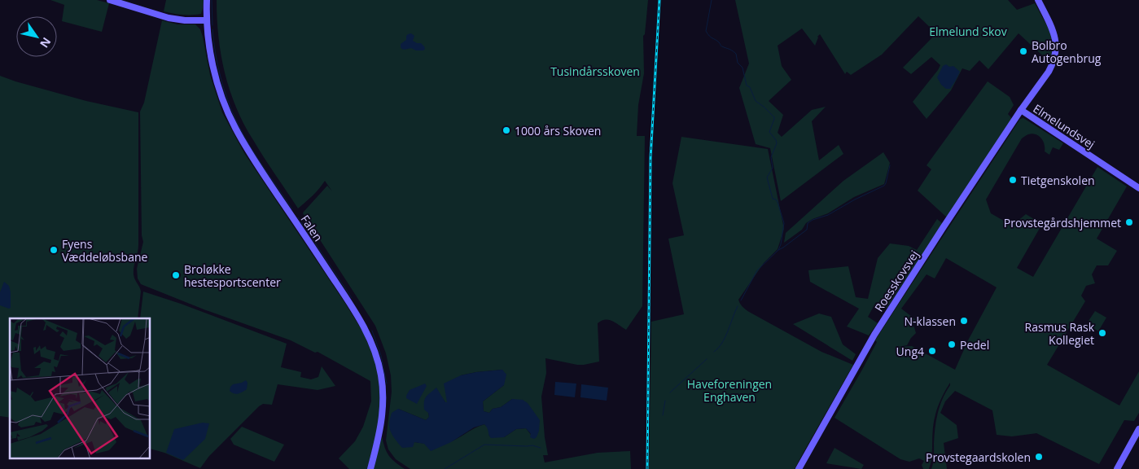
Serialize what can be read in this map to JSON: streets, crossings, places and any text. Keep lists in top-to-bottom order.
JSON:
{
  "streets": {
    "street": ["Elmelundsvej", "Falen", "Roesskovsvej"]
  },
  "crossings": [
    ["Elmelundsvej", "Roesskovsvej"]
  ],
  "parks": ["Elmelund Skov", "Tusindårsskoven", "Haveforeningen Enghaven"],
  "places": [
    "Bolbro Autogenbrug",
    "1000 års Skoven",
    "Tietgenskolen",
    "Provstegårdshjemmet",
    "Fyens Væddeløbsbane",
    "Broløkke hestesportscenter",
    "N-klassen",
    "Rasmus Rask Kollegiet",
    "Pedel",
    "Ung4",
    "Provstegaardskolen"
  ],
  "north": "bottom right"
}
